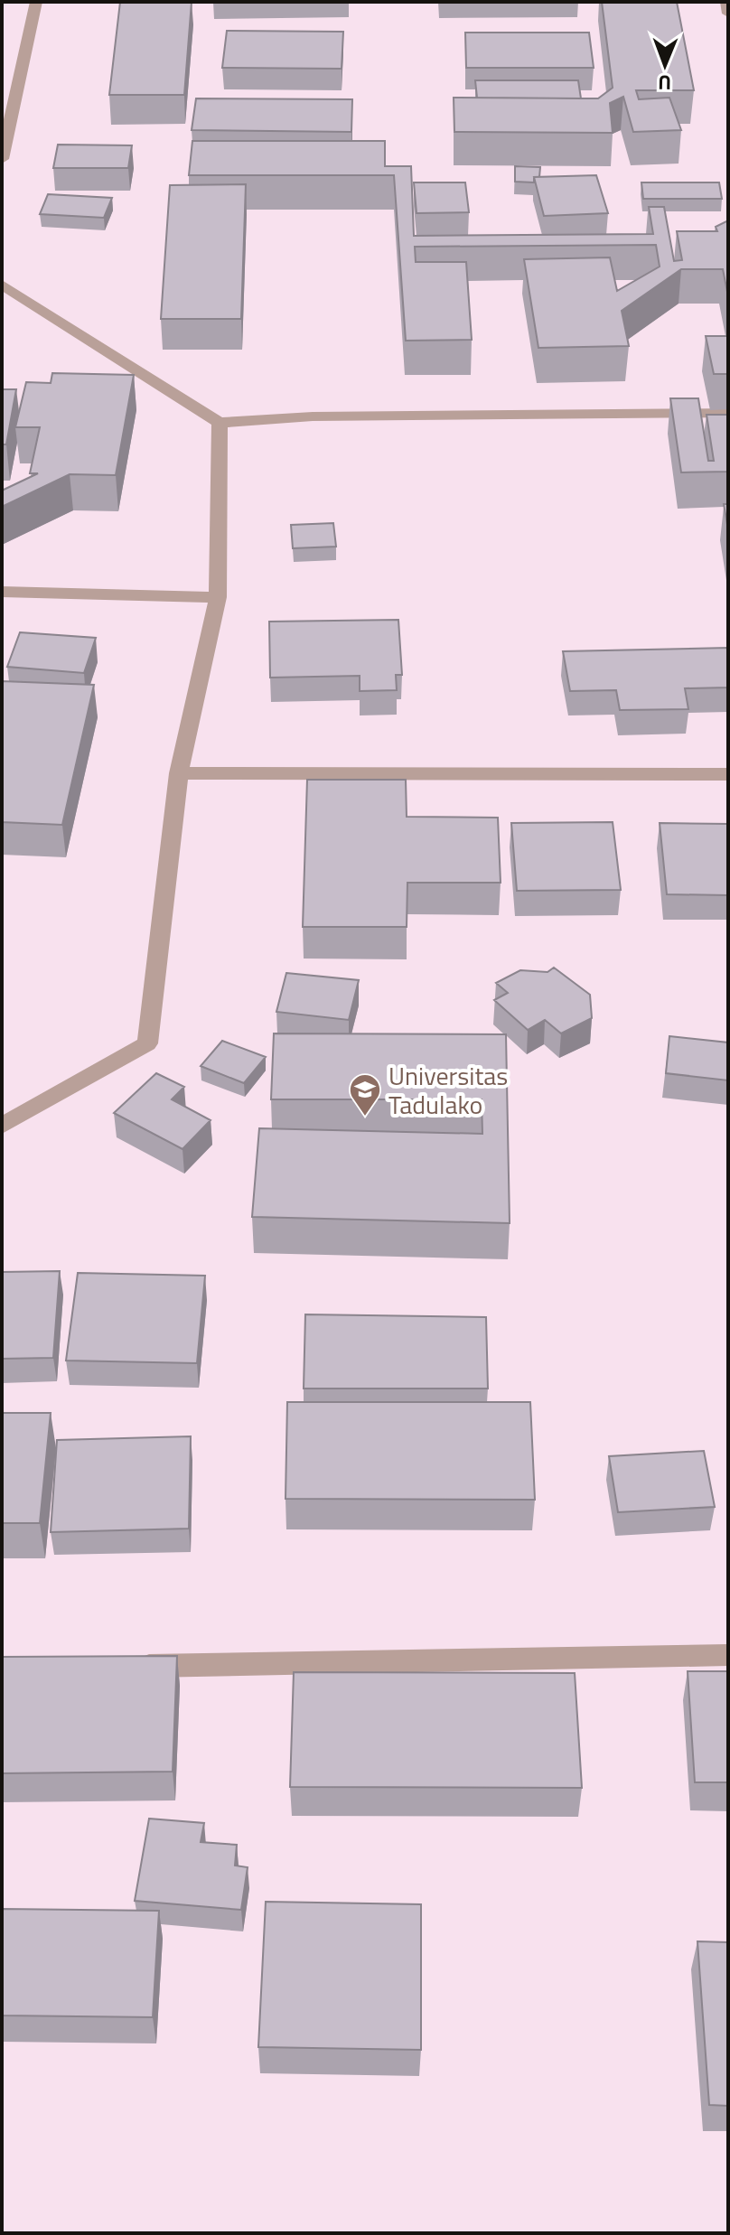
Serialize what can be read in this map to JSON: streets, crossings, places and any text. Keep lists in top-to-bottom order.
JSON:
{
  "places": {
    "school or university": ["Universitas Tadulako"]
  },
  "north": "bottom"
}
